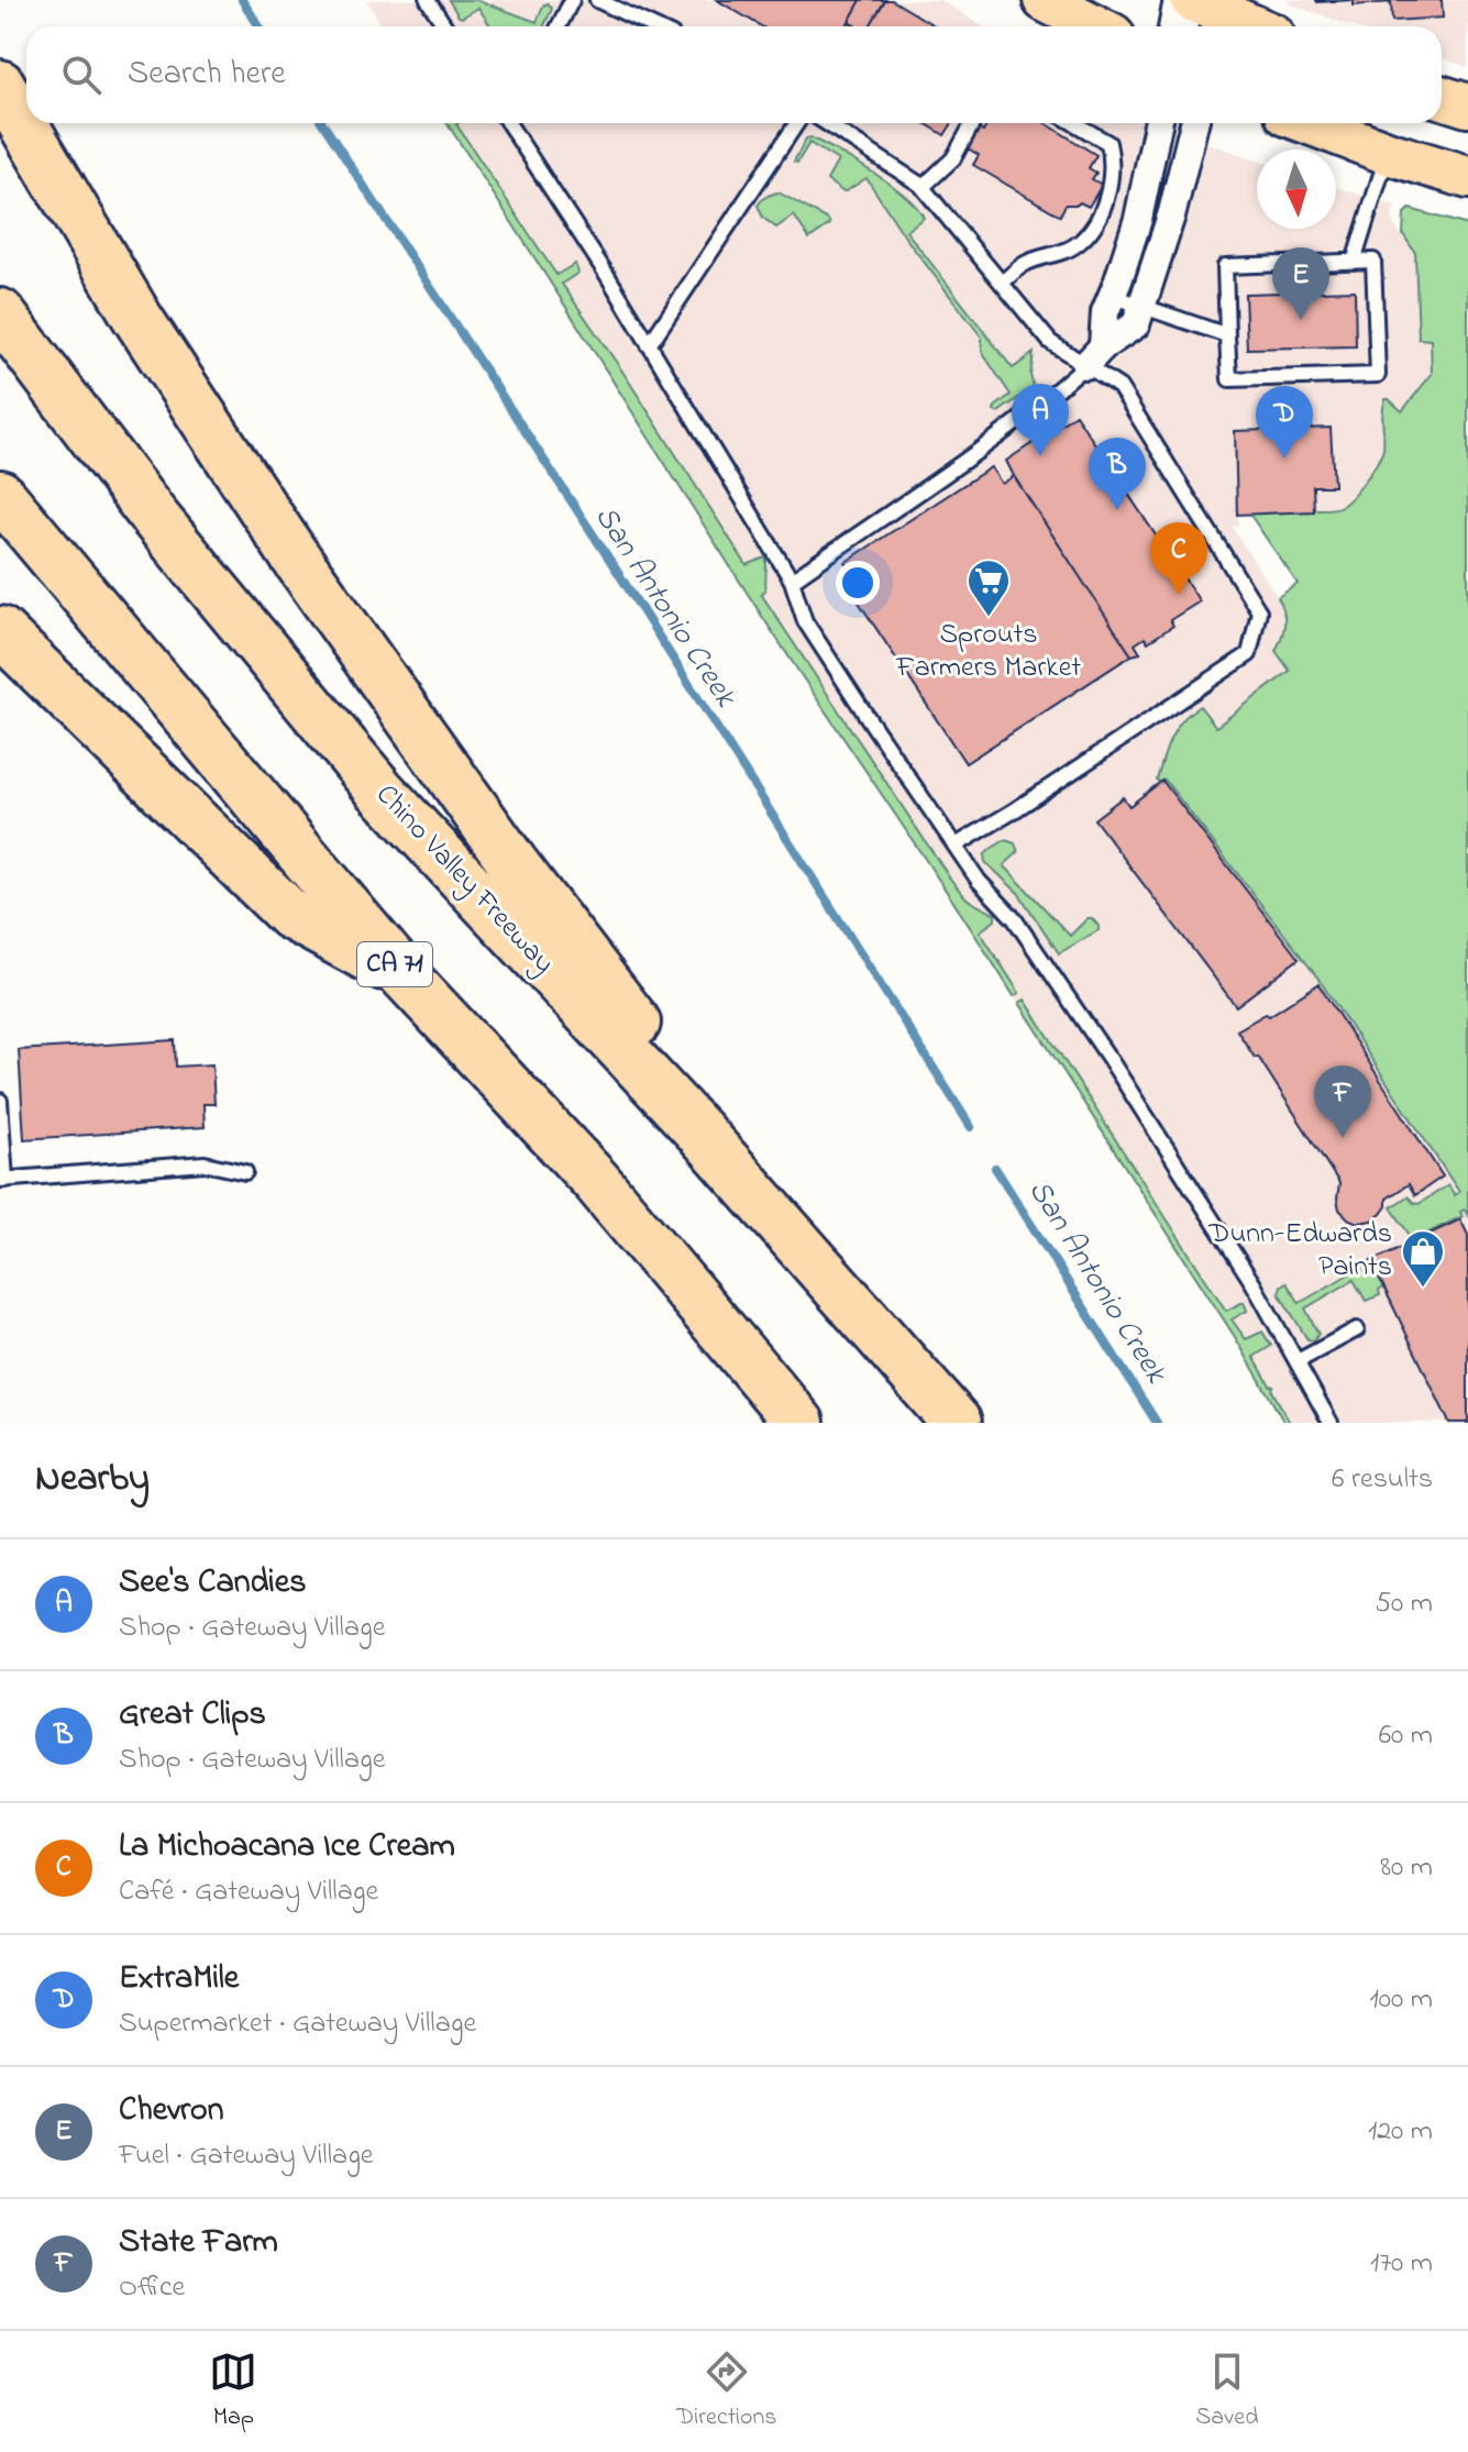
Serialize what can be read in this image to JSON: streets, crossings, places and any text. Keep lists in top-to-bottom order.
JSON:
{
  "streets": {
    "highway": ["Chino Valley Freeway", "CA 71"]
  },
  "water": ["San Antonio Creek"],
  "places": {
    "supermarket": ["Sprouts Farmers Market"],
    "shop": ["Dunn-Edwards Paints"]
  },
  "north": "bottom",
  "page": {
    "search": "Search here",
    "pins": [
      "E",
      "A",
      "D",
      "B",
      "C",
      "F"
    ],
    "heading": ["Nearby", "6 results"],
    "list": [
      {
        "mark": "A",
        "name": "See's Candies",
        "note": "Shop · Gateway Village",
        "value": "50 m"
      },
      {
        "mark": "B",
        "name": "Great Clips",
        "note": "Shop · Gateway Village",
        "value": "60 m"
      },
      {
        "mark": "C",
        "name": "La Michoacana Ice Cream",
        "note": "Café · Gateway Village",
        "value": "80 m"
      },
      {
        "mark": "D",
        "name": "ExtraMile",
        "note": "Supermarket · Gateway Village",
        "value": "100 m"
      },
      {
        "mark": "E",
        "name": "Chevron",
        "note": "Fuel · Gateway Village",
        "value": "120 m"
      },
      {
        "mark": "F",
        "name": "State Farm",
        "note": "Office",
        "value": "170 m"
      }
    ],
    "nav": ["Map", "Directions", "Saved"]
  }
}
